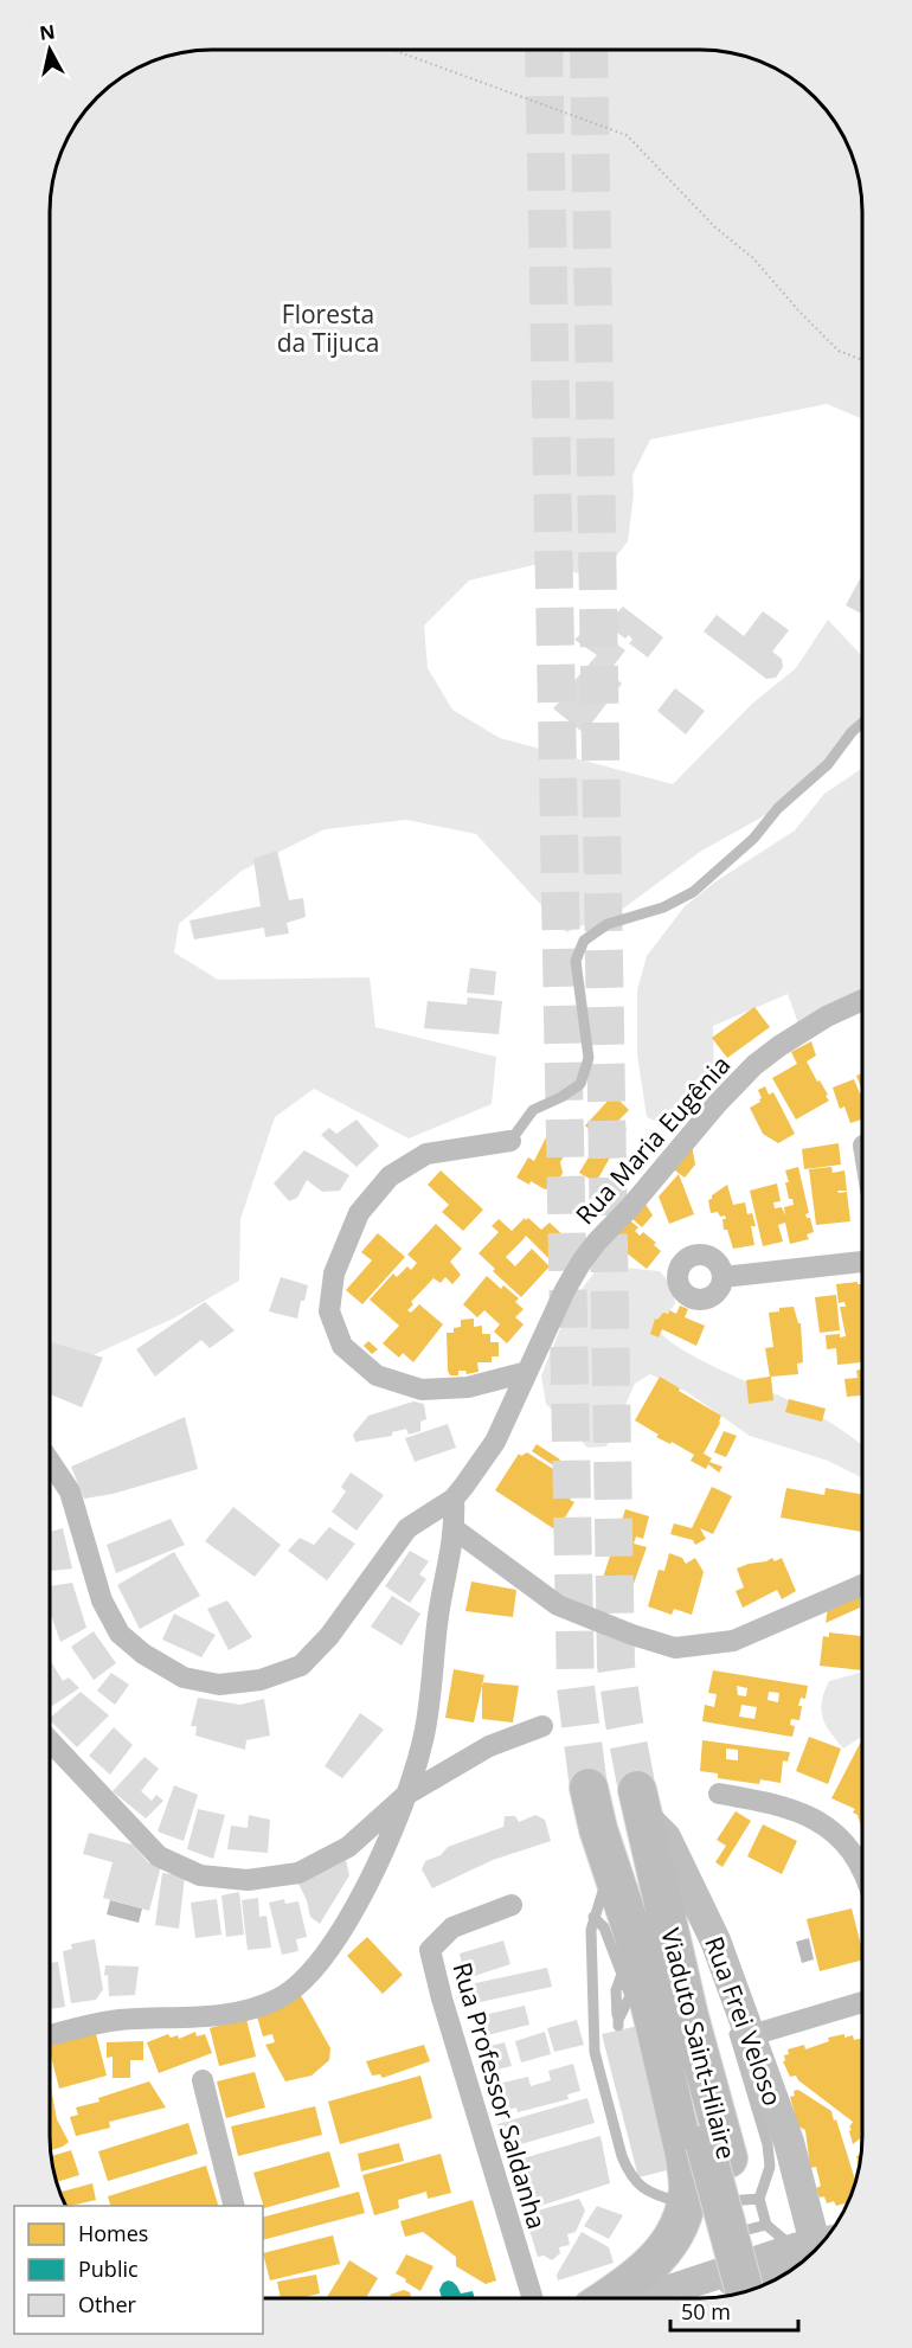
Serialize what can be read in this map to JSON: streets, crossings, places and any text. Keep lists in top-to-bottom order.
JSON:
{
  "streets": {
    "highway": ["Viaduto Saint-Hilaire"],
    "street": ["Rua Maria Eugênia", "Rua Frei Veloso", "Rua Professor Saldanha"]
  },
  "crossings": [
    ["Rua Frei Veloso", "Viaduto Saint-Hilaire"]
  ],
  "parks": ["Floresta da Tijuca"],
  "legend": ["Homes", "Public", "Other"],
  "scale_bar": "50 m",
  "north": "top"
}
